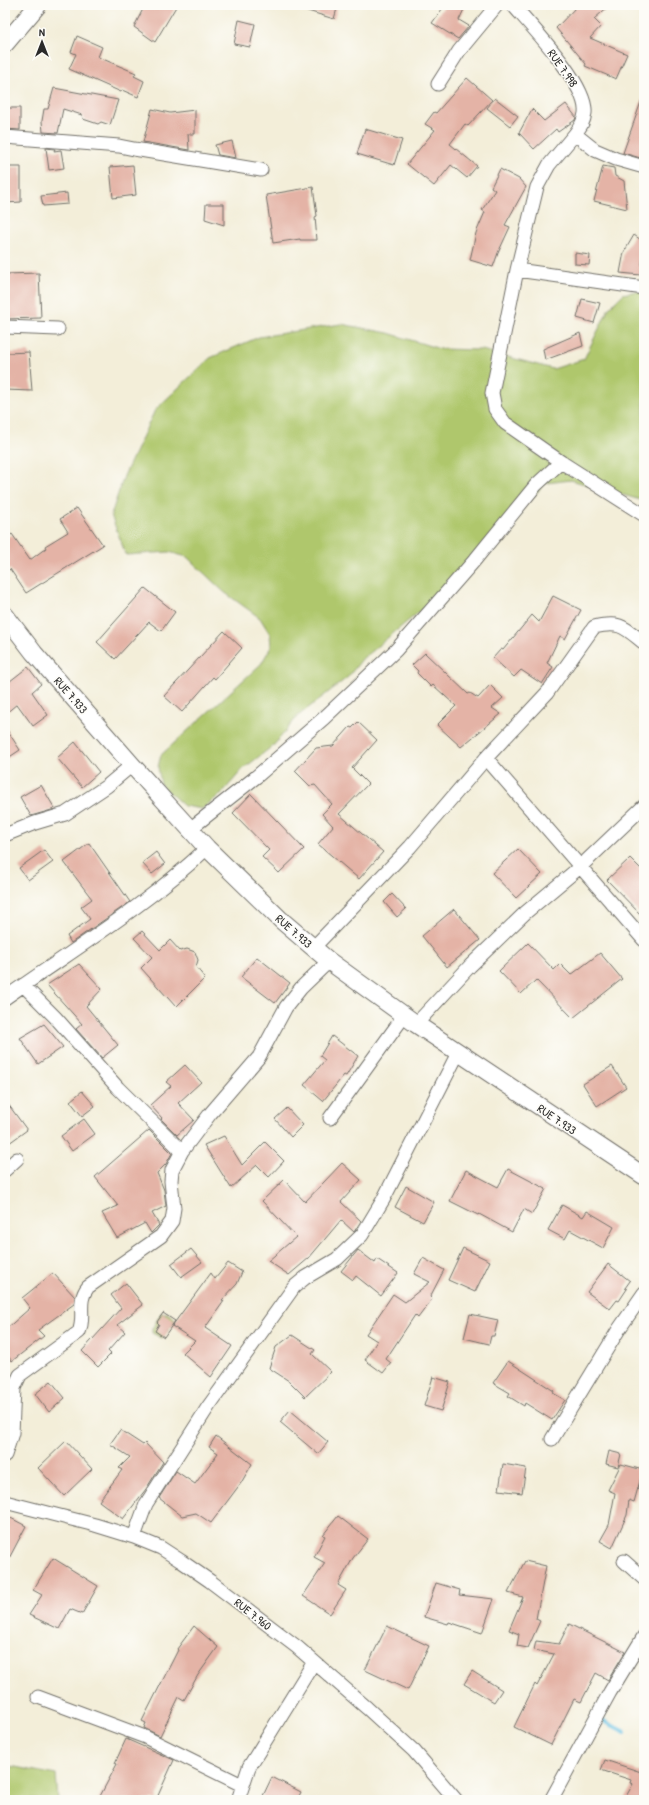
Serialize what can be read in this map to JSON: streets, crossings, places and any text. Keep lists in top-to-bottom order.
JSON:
{
  "streets": {
    "street": ["RUE 7.998", "RUE 7.933", "RUE 7.960"]
  },
  "north": "top"
}
